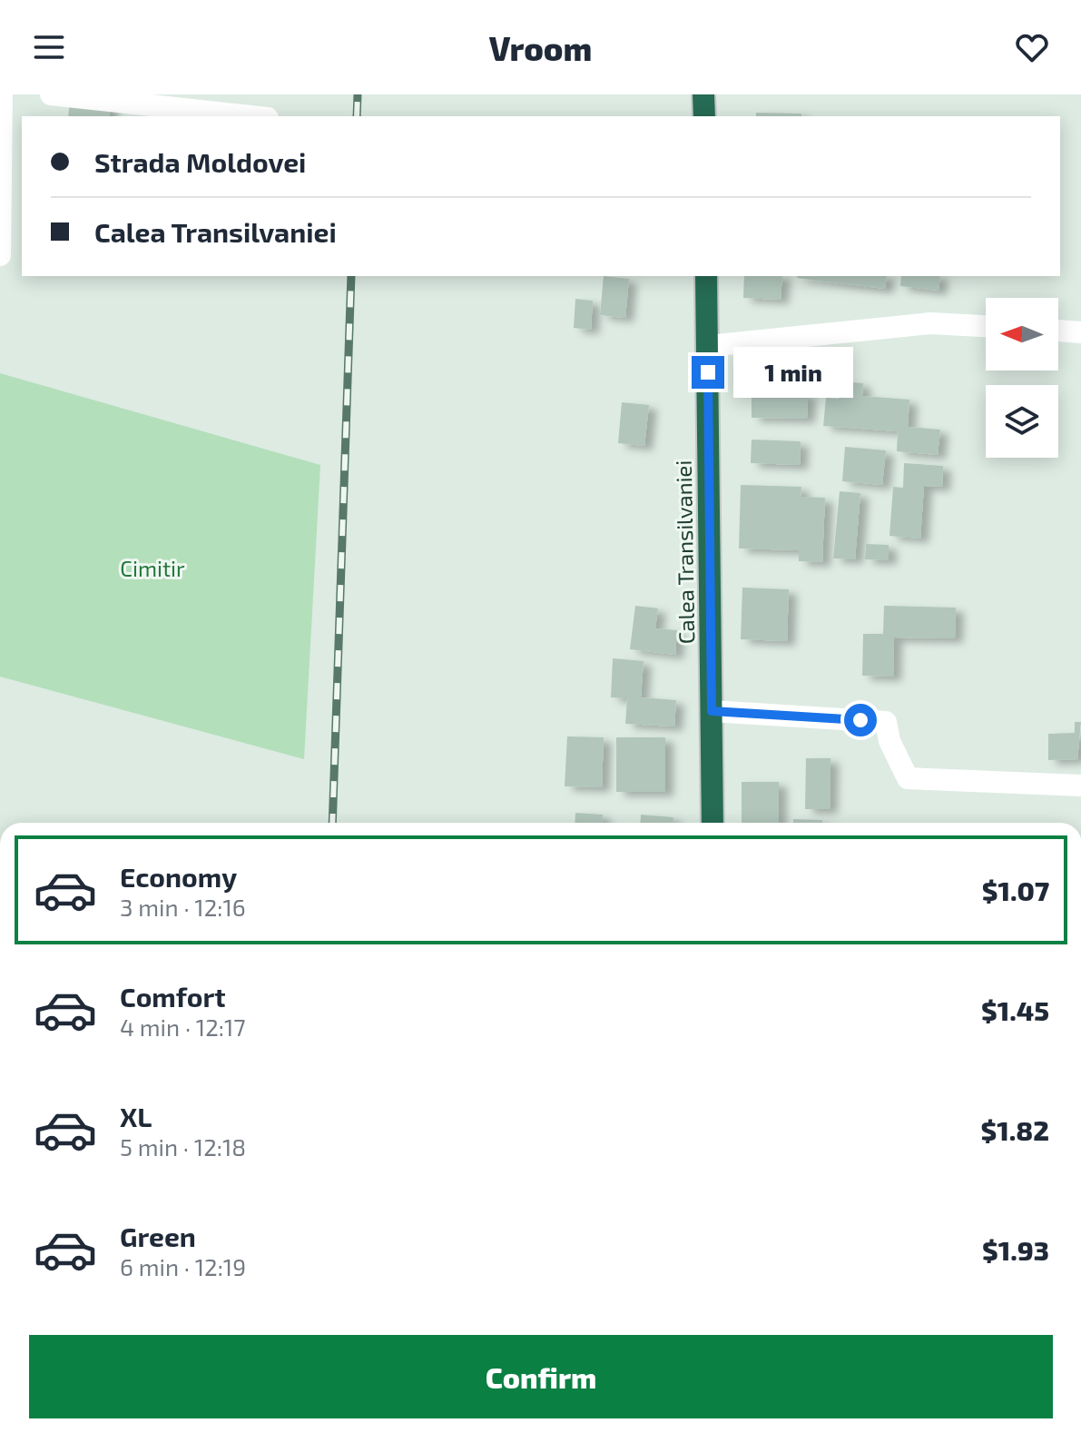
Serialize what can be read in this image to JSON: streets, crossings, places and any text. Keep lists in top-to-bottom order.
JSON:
{
  "streets": {
    "highway": ["Calea Transilvaniei"]
  },
  "parks": ["Cimitir"],
  "north": "left",
  "page": {
    "header": "Vroom",
    "banner": ["Strada Moldovei", "Calea Transilvaniei"],
    "bubble": "1 min",
    "list": [
      {
        "name": "Economy",
        "note": "3 min · 12:16",
        "value": "$1.07"
      },
      {
        "name": "Comfort",
        "note": "4 min · 12:17",
        "value": "$1.45"
      },
      {
        "name": "XL",
        "note": "5 min · 12:18",
        "value": "$1.82"
      },
      {
        "name": "Green",
        "note": "6 min · 12:19",
        "value": "$1.93"
      }
    ],
    "buttons": "Confirm"
  }
}
